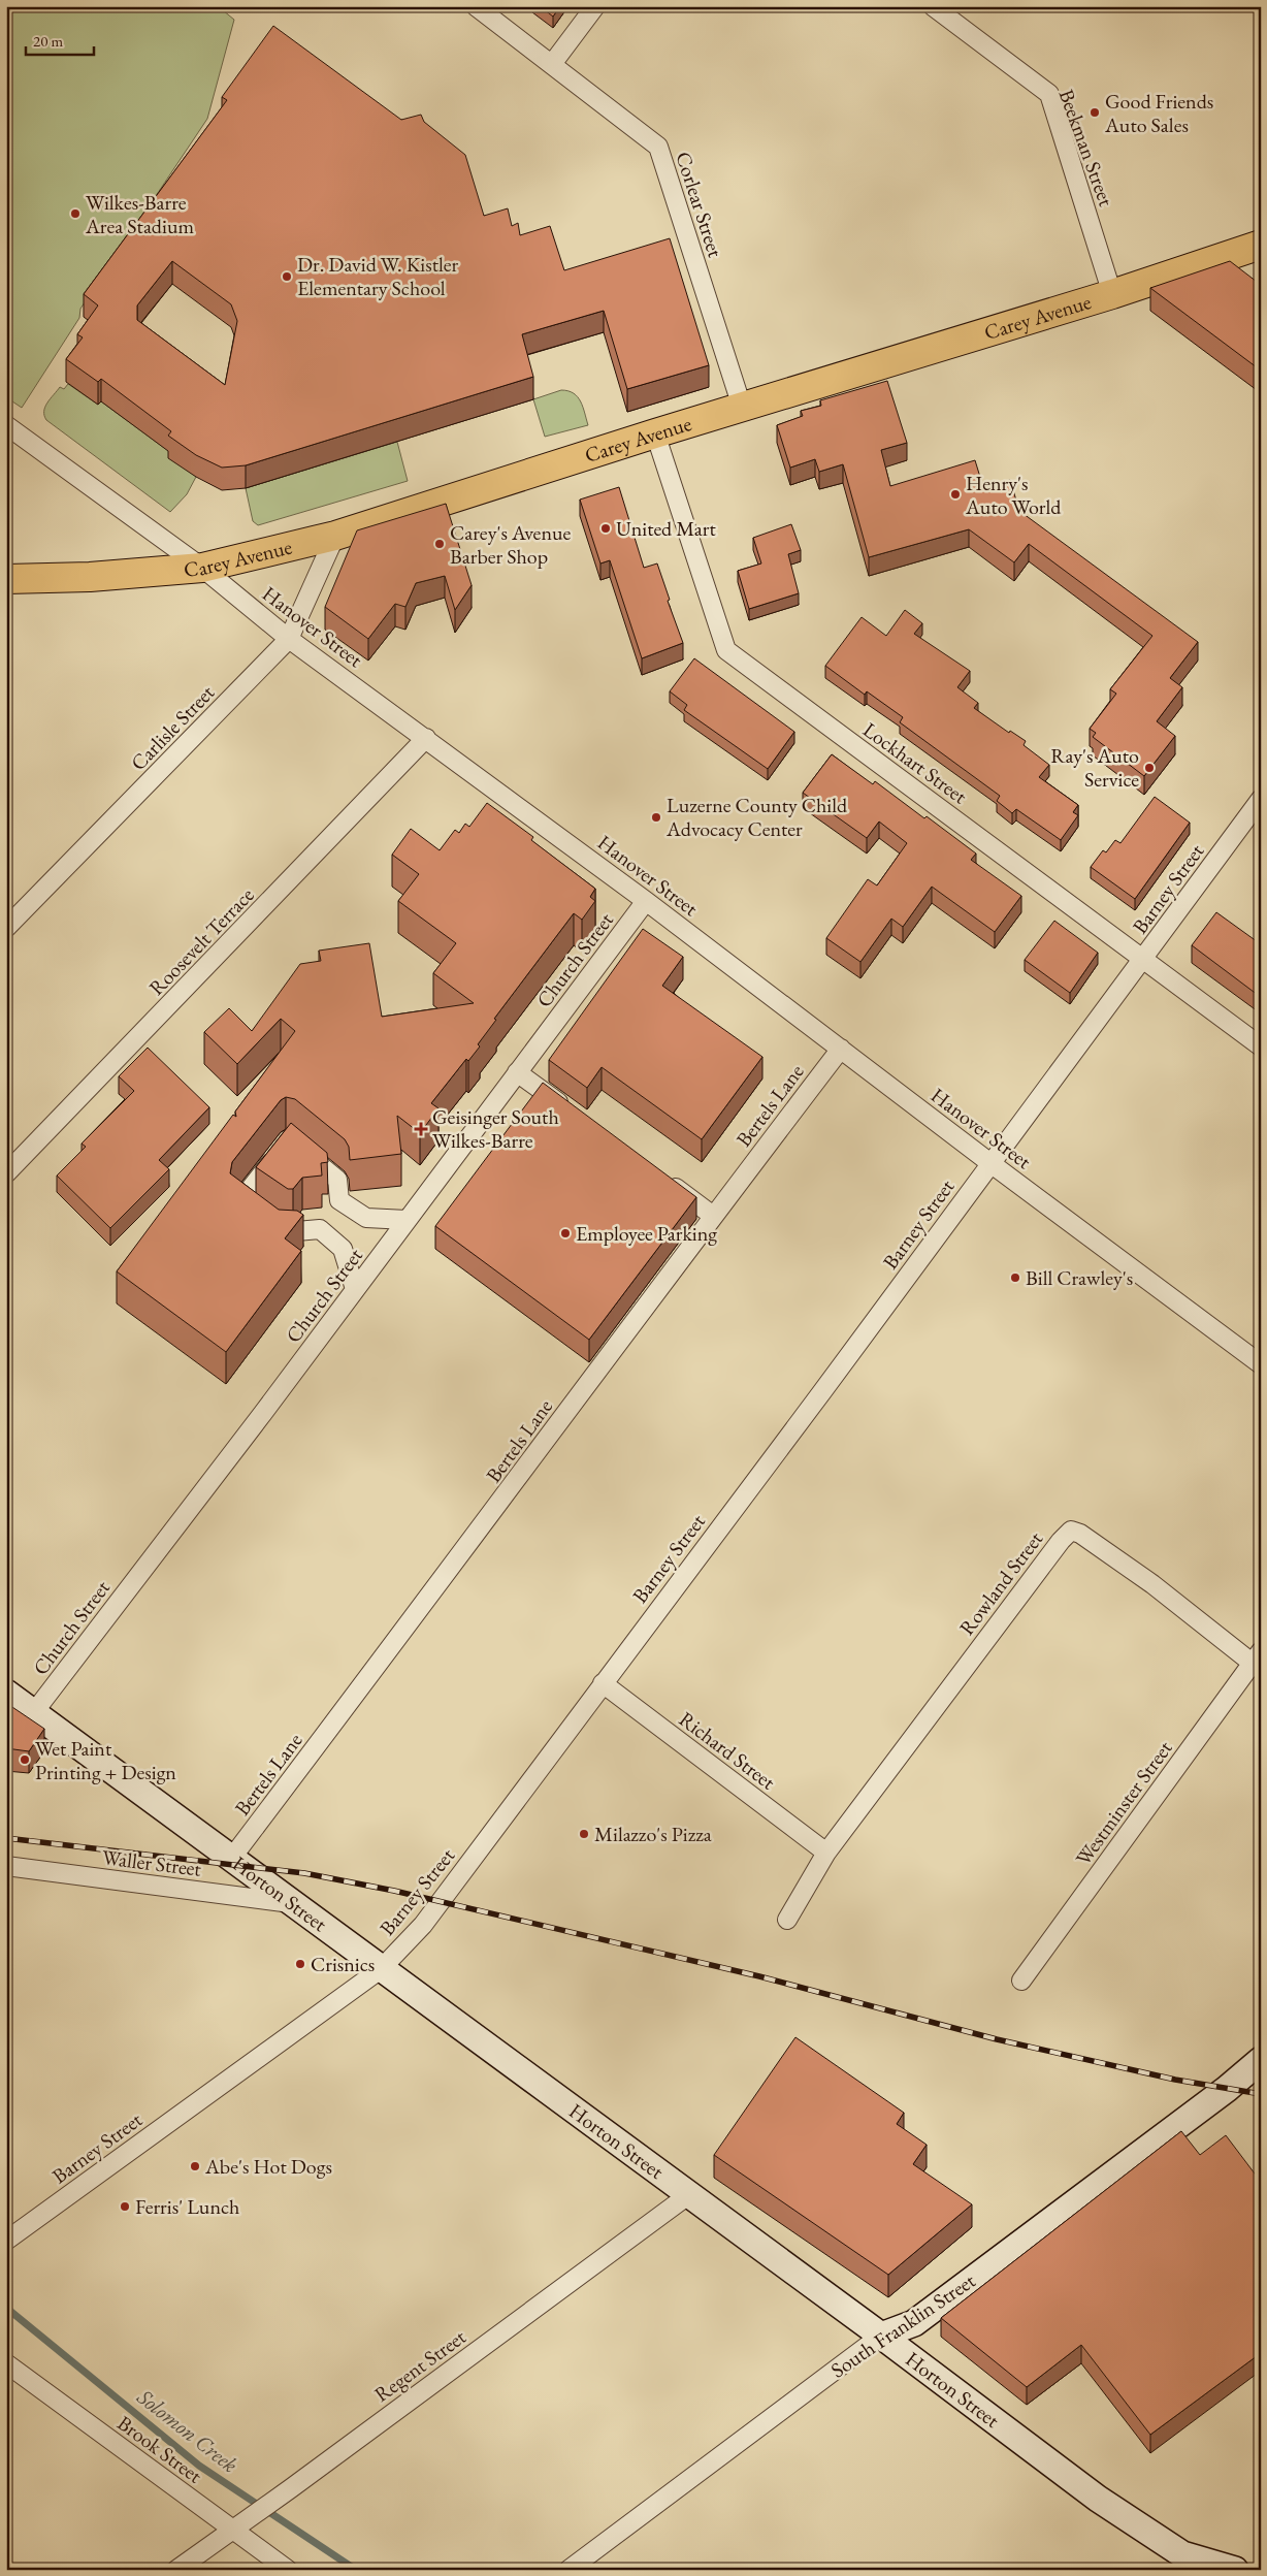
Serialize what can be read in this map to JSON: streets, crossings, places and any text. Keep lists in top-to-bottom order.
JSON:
{
  "streets": {
    "main road": ["Carey Avenue", "Horton Street", "South Franklin Street"],
    "street": [
      "Beekman Street",
      "Corlear Street",
      "Hanover Street",
      "Carlisle Street",
      "Lockhart Street",
      "Barney Street",
      "Roosevelt Terrace",
      "Church Street",
      "Bertels Lane",
      "Rowland Street",
      "Richard Street",
      "Westminster Street",
      "Waller Street",
      "Regent Street",
      "Brook Street"
    ]
  },
  "crossings": [
    ["Beekman Street", "Carey Avenue"],
    ["Corlear Street", "Carey Avenue"],
    ["Carey Avenue", "Hanover Street"],
    ["Carey Avenue", "Carlisle Street"],
    ["Carey Avenue", "Lockhart Street"],
    ["Hanover Street", "Carlisle Street"],
    ["Hanover Street", "Barney Street"],
    ["Hanover Street", "Roosevelt Terrace"],
    ["Hanover Street", "Church Street"],
    ["Hanover Street", "Bertels Lane"],
    ["Lockhart Street", "Barney Street"],
    ["Barney Street", "Richard Street"],
    ["Barney Street", "Horton Street"],
    ["Church Street", "Horton Street"],
    ["Bertels Lane", "Horton Street"],
    ["Rowland Street", "Richard Street"],
    ["Rowland Street", "Westminster Street"],
    ["Waller Street", "Horton Street"],
    ["Horton Street", "South Franklin Street"],
    ["Horton Street", "Regent Street"],
    ["Regent Street", "Brook Street"]
  ],
  "water": ["Solomon Creek"],
  "places": {
    "other": [
      "Good Friends Auto Sales",
      "Wilkes-Barre Area Stadium",
      "Dr. David W. Kistler Elementary School",
      "Henry's Auto World",
      "United Mart",
      "Carey's Avenue Barber Shop",
      "Ray's Auto Service",
      "Luzerne County Child Advocacy Center",
      "Employee Parking",
      "Bill Crawley's",
      "Wet Paint Printing + Design",
      "Milazzo's Pizza",
      "Crisnics",
      "Abe's Hot Dogs",
      "Ferris' Lunch"
    ],
    "health": ["Geisinger South Wilkes-Barre"]
  },
  "scale_bar": "20 m"
}
